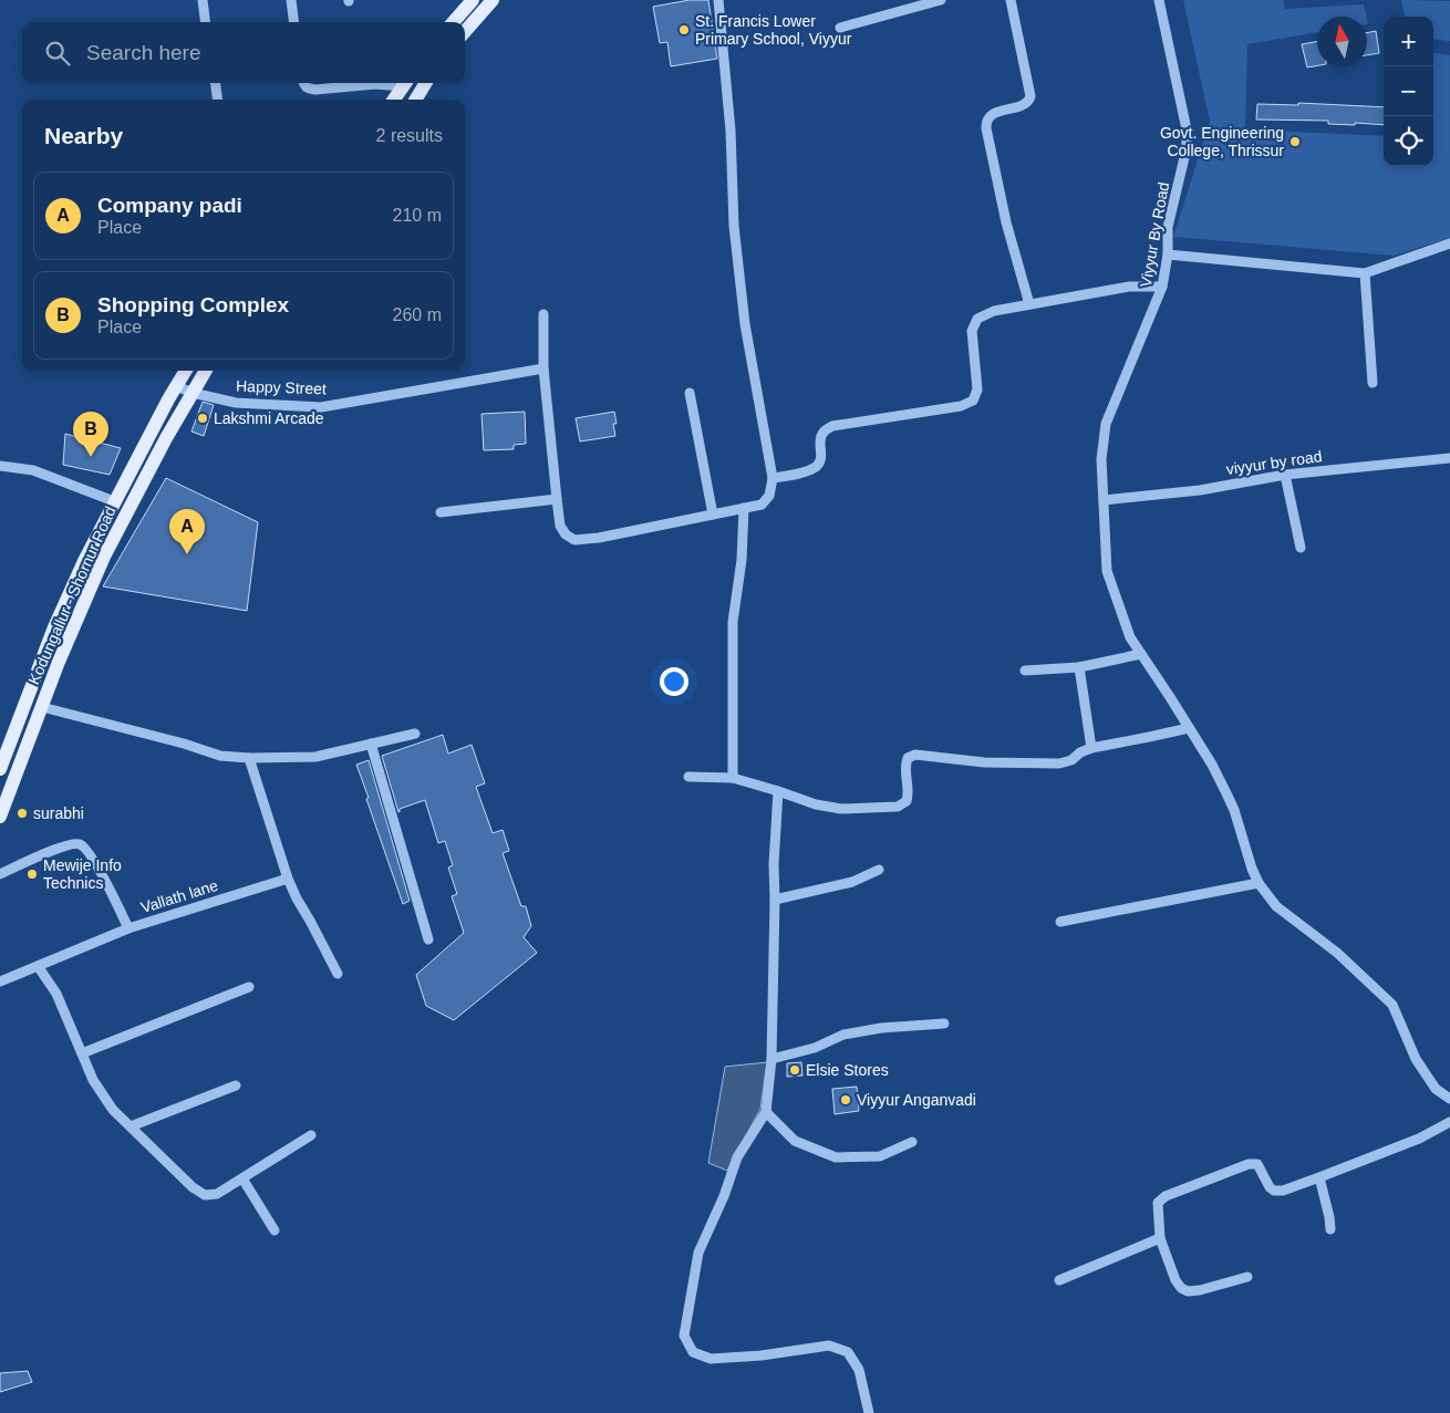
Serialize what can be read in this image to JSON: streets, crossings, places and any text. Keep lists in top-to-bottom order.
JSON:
{
  "streets": {
    "main road": ["Kodungallur - Shornur Road"],
    "street": [
      "Viyyur By Road",
      "Happy Street",
      "viyyur by road",
      "Vallath lane"
    ]
  },
  "crossings": [
    ["Viyyur By Road", "viyyur by road"],
    ["Happy Street", "Kodungallur - Shornur Road"]
  ],
  "places": [
    "St. Francis Lower Primary School, Viyyur",
    "Govt. Engineering College, Thrissur",
    "Lakshmi Arcade",
    "surabhi",
    "Mewije Info Technics",
    "Elsie Stores",
    "Viyyur Anganvadi"
  ],
  "north": "top",
  "page": {
    "map_buttons": ["+", "−"],
    "search": "Search here",
    "heading": ["Nearby", "2 results"],
    "list": [
      {
        "mark": "A",
        "name": "Company padi",
        "note": "Place",
        "value": "210 m"
      },
      {
        "mark": "B",
        "name": "Shopping Complex",
        "note": "Place",
        "value": "260 m"
      }
    ],
    "pins": ["B", "A"]
  }
}
